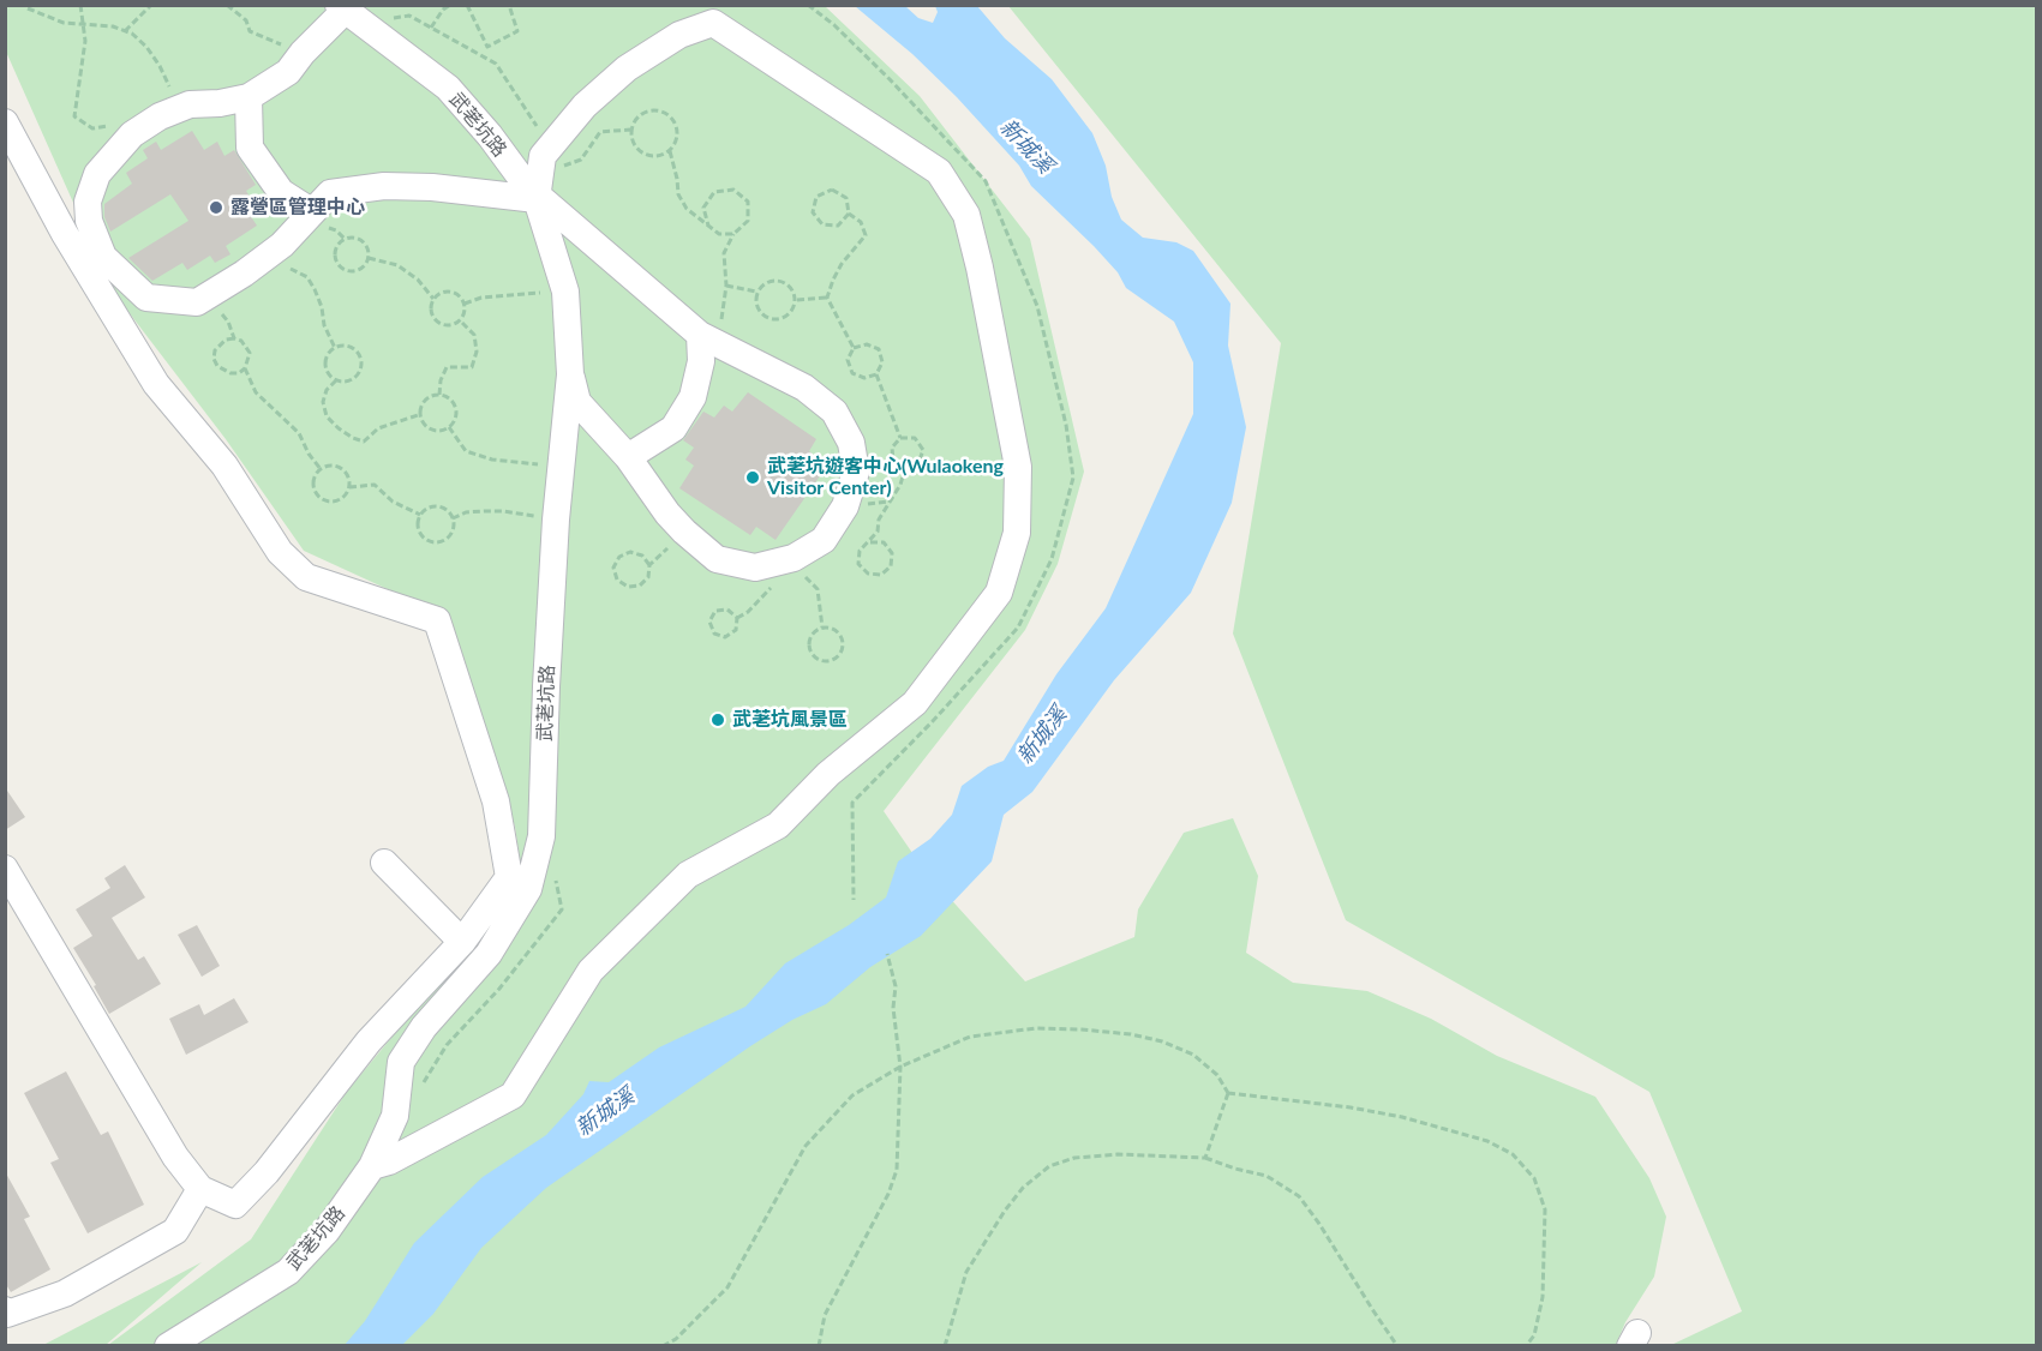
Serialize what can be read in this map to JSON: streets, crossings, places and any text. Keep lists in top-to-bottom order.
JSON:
{
  "streets": {
    "street": ["武荖坑路"]
  },
  "water": ["新城溪"],
  "places": ["露營區管理中心", "武荖坑遊客中心(Wulaokeng Visitor Center)", "武荖坑風景區"]
}
